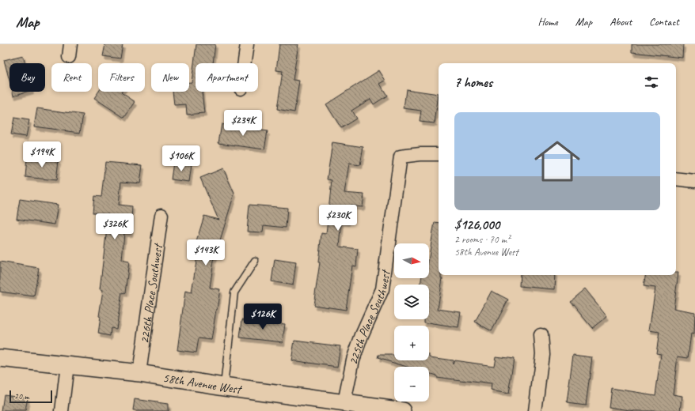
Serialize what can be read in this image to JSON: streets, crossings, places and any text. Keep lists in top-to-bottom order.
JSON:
{
  "streets": {
    "street": ["226th Place Southwest", "225th Place Southwest", "58th Avenue West"]
  },
  "crossings": [
    ["226th Place Southwest", "58th Avenue West"],
    ["225th Place Southwest", "58th Avenue West"]
  ],
  "scale_bar": "20 m",
  "north": "right",
  "page": {
    "header": "Map",
    "nav": [
      "Home",
      "Map",
      "About",
      "Contact"
    ],
    "chip": [
      "Buy",
      "Rent",
      "Filters",
      "New",
      "Apartment"
    ],
    "heading": "7 homes",
    "list": [
      {
        "name": "$126,000",
        "note": "2 rooms · 70 m² · 58th Avenue West"
      }
    ],
    "price": [
      "$234K",
      "$194K",
      "$106K",
      "$230K",
      "$326K",
      "$143K",
      "$126K"
    ],
    "map_buttons": ["+", "−"],
    "scale": "20 m"
  }
}
